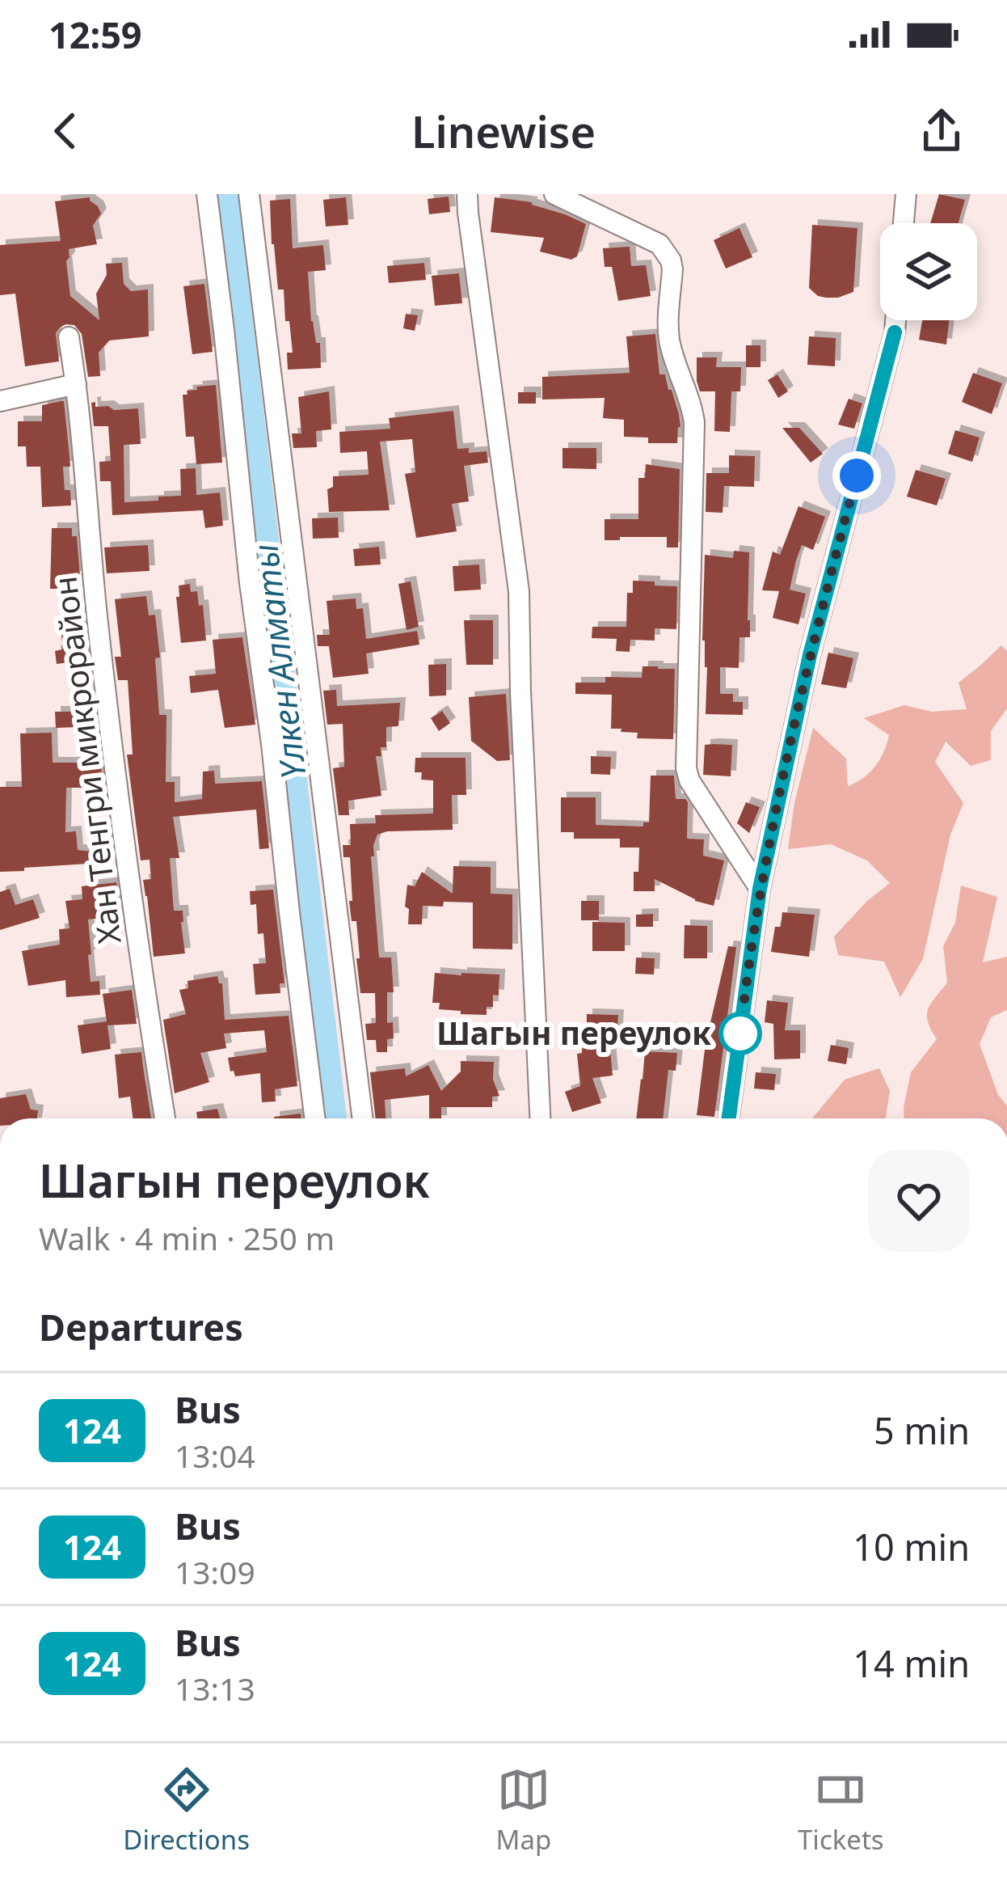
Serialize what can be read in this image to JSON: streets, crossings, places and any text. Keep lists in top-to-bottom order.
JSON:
{
  "streets": {
    "street": ["Хан Тенгри микрорайон"]
  },
  "water": ["Үлкен Алматы"],
  "places": ["Шагын переулок"],
  "lines": ["bus line 124"],
  "page": {
    "status": "12:59",
    "header": "Linewise",
    "heading": [
      ["Шагын переулок", "Walk · 4 min · 250 m"],
      "Departures"
    ],
    "list": [
      {
        "mark": "124",
        "name": "Bus",
        "note": "13:04",
        "value": "5 min"
      },
      {
        "mark": "124",
        "name": "Bus",
        "note": "13:09",
        "value": "10 min"
      },
      {
        "mark": "124",
        "name": "Bus",
        "note": "13:13",
        "value": "14 min"
      }
    ],
    "tabs": ["Directions", "Map", "Tickets"]
  }
}
